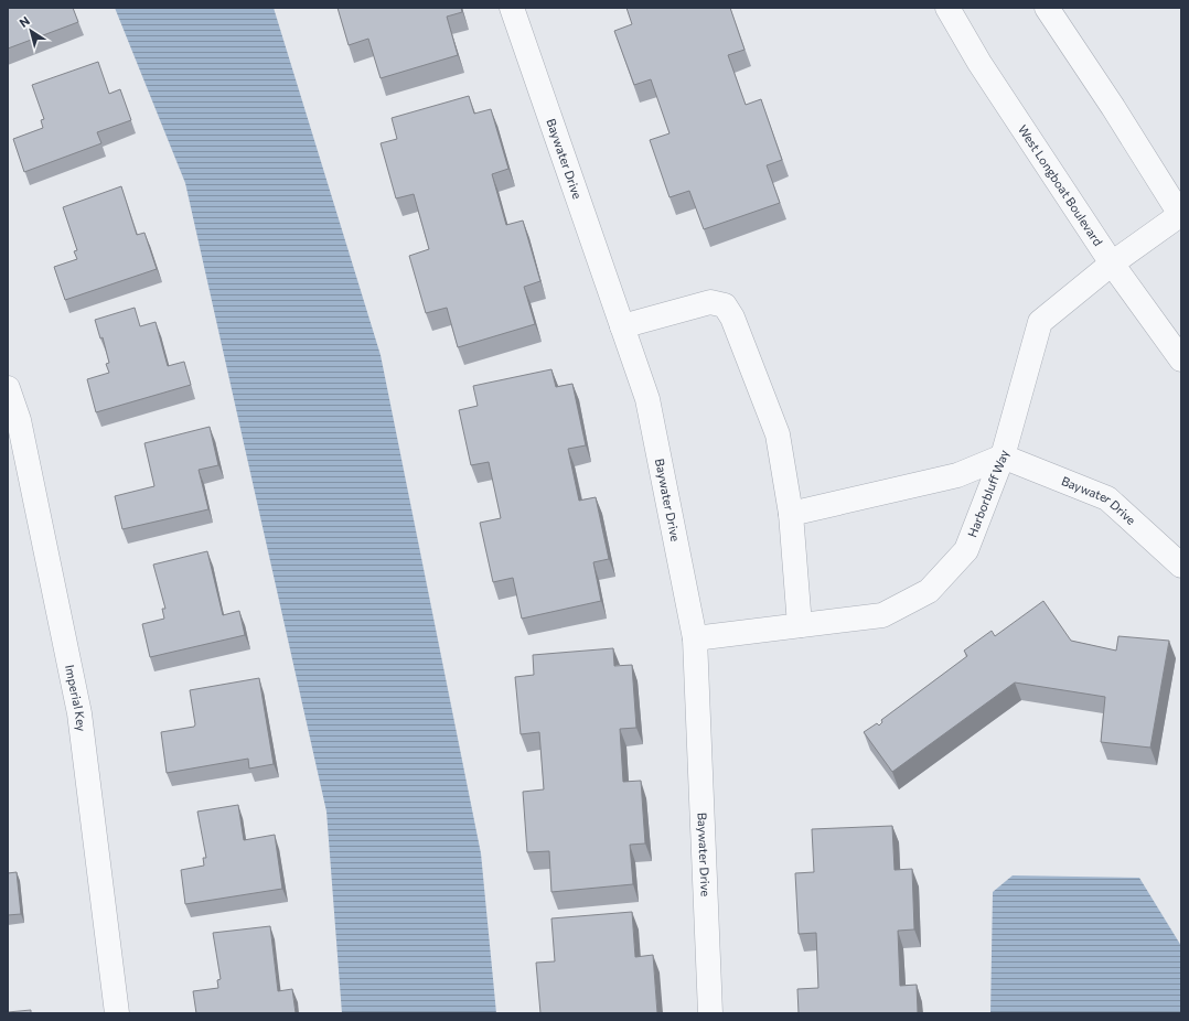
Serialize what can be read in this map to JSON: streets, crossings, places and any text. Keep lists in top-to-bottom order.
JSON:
{
  "streets": {
    "street": [
      "Baywater Drive",
      "West Longboat Boulevard",
      "Harborbluff Way",
      "Imperial Key"
    ]
  },
  "crossings": [
    ["Baywater Drive", "Harborbluff Way"],
    ["West Longboat Boulevard", "Harborbluff Way"]
  ],
  "north": "top left"
}
